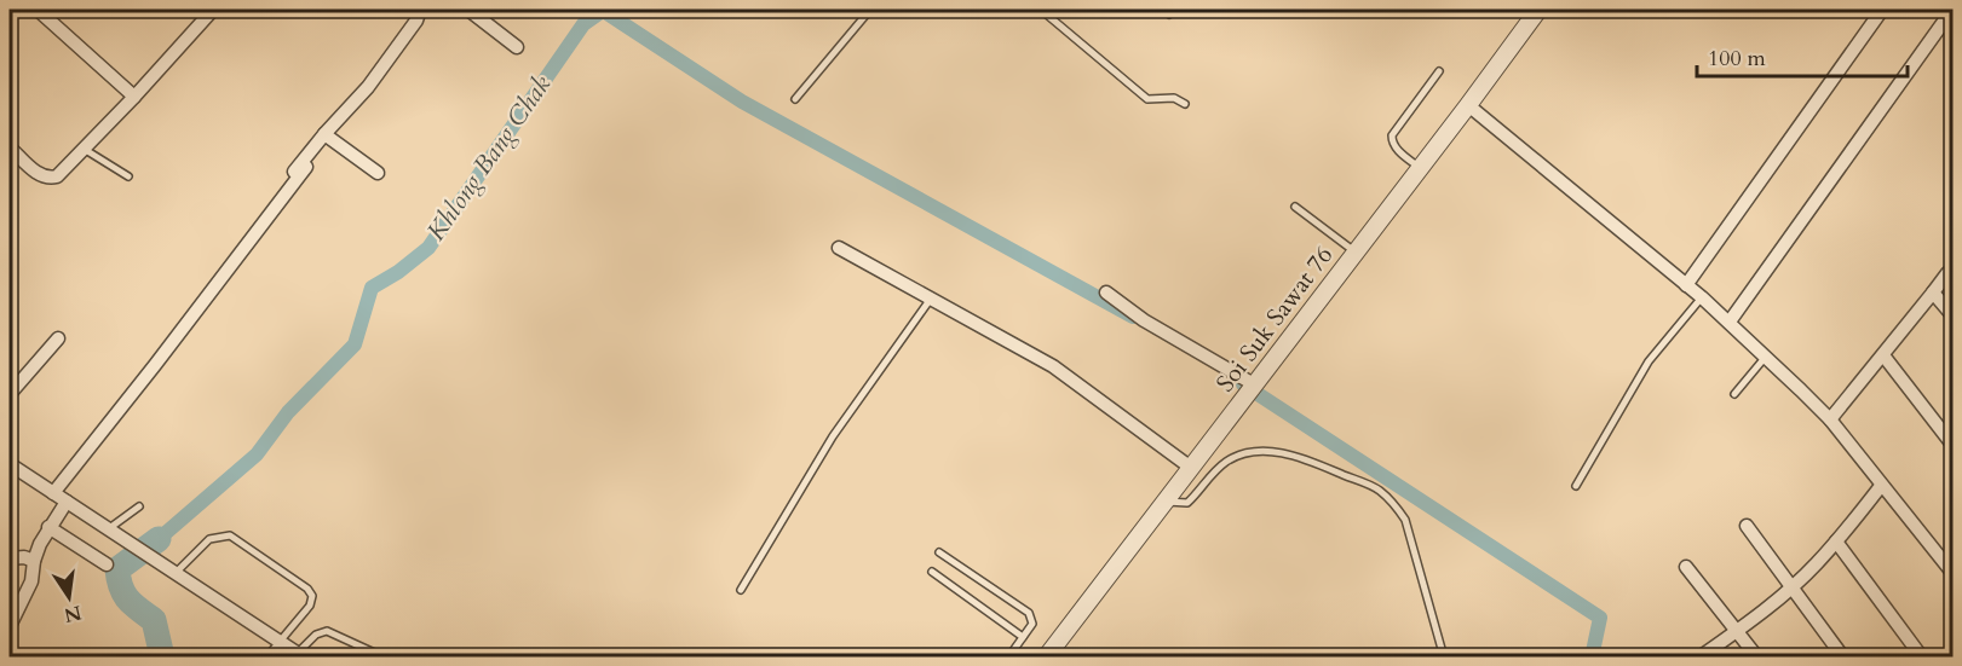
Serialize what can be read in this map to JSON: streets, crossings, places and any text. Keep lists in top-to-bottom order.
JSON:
{
  "streets": {
    "street": ["Soi Suk Sawat 76"]
  },
  "water": ["Khlong Bang Chak"],
  "scale_bar": "100 m",
  "north": "bottom"
}
